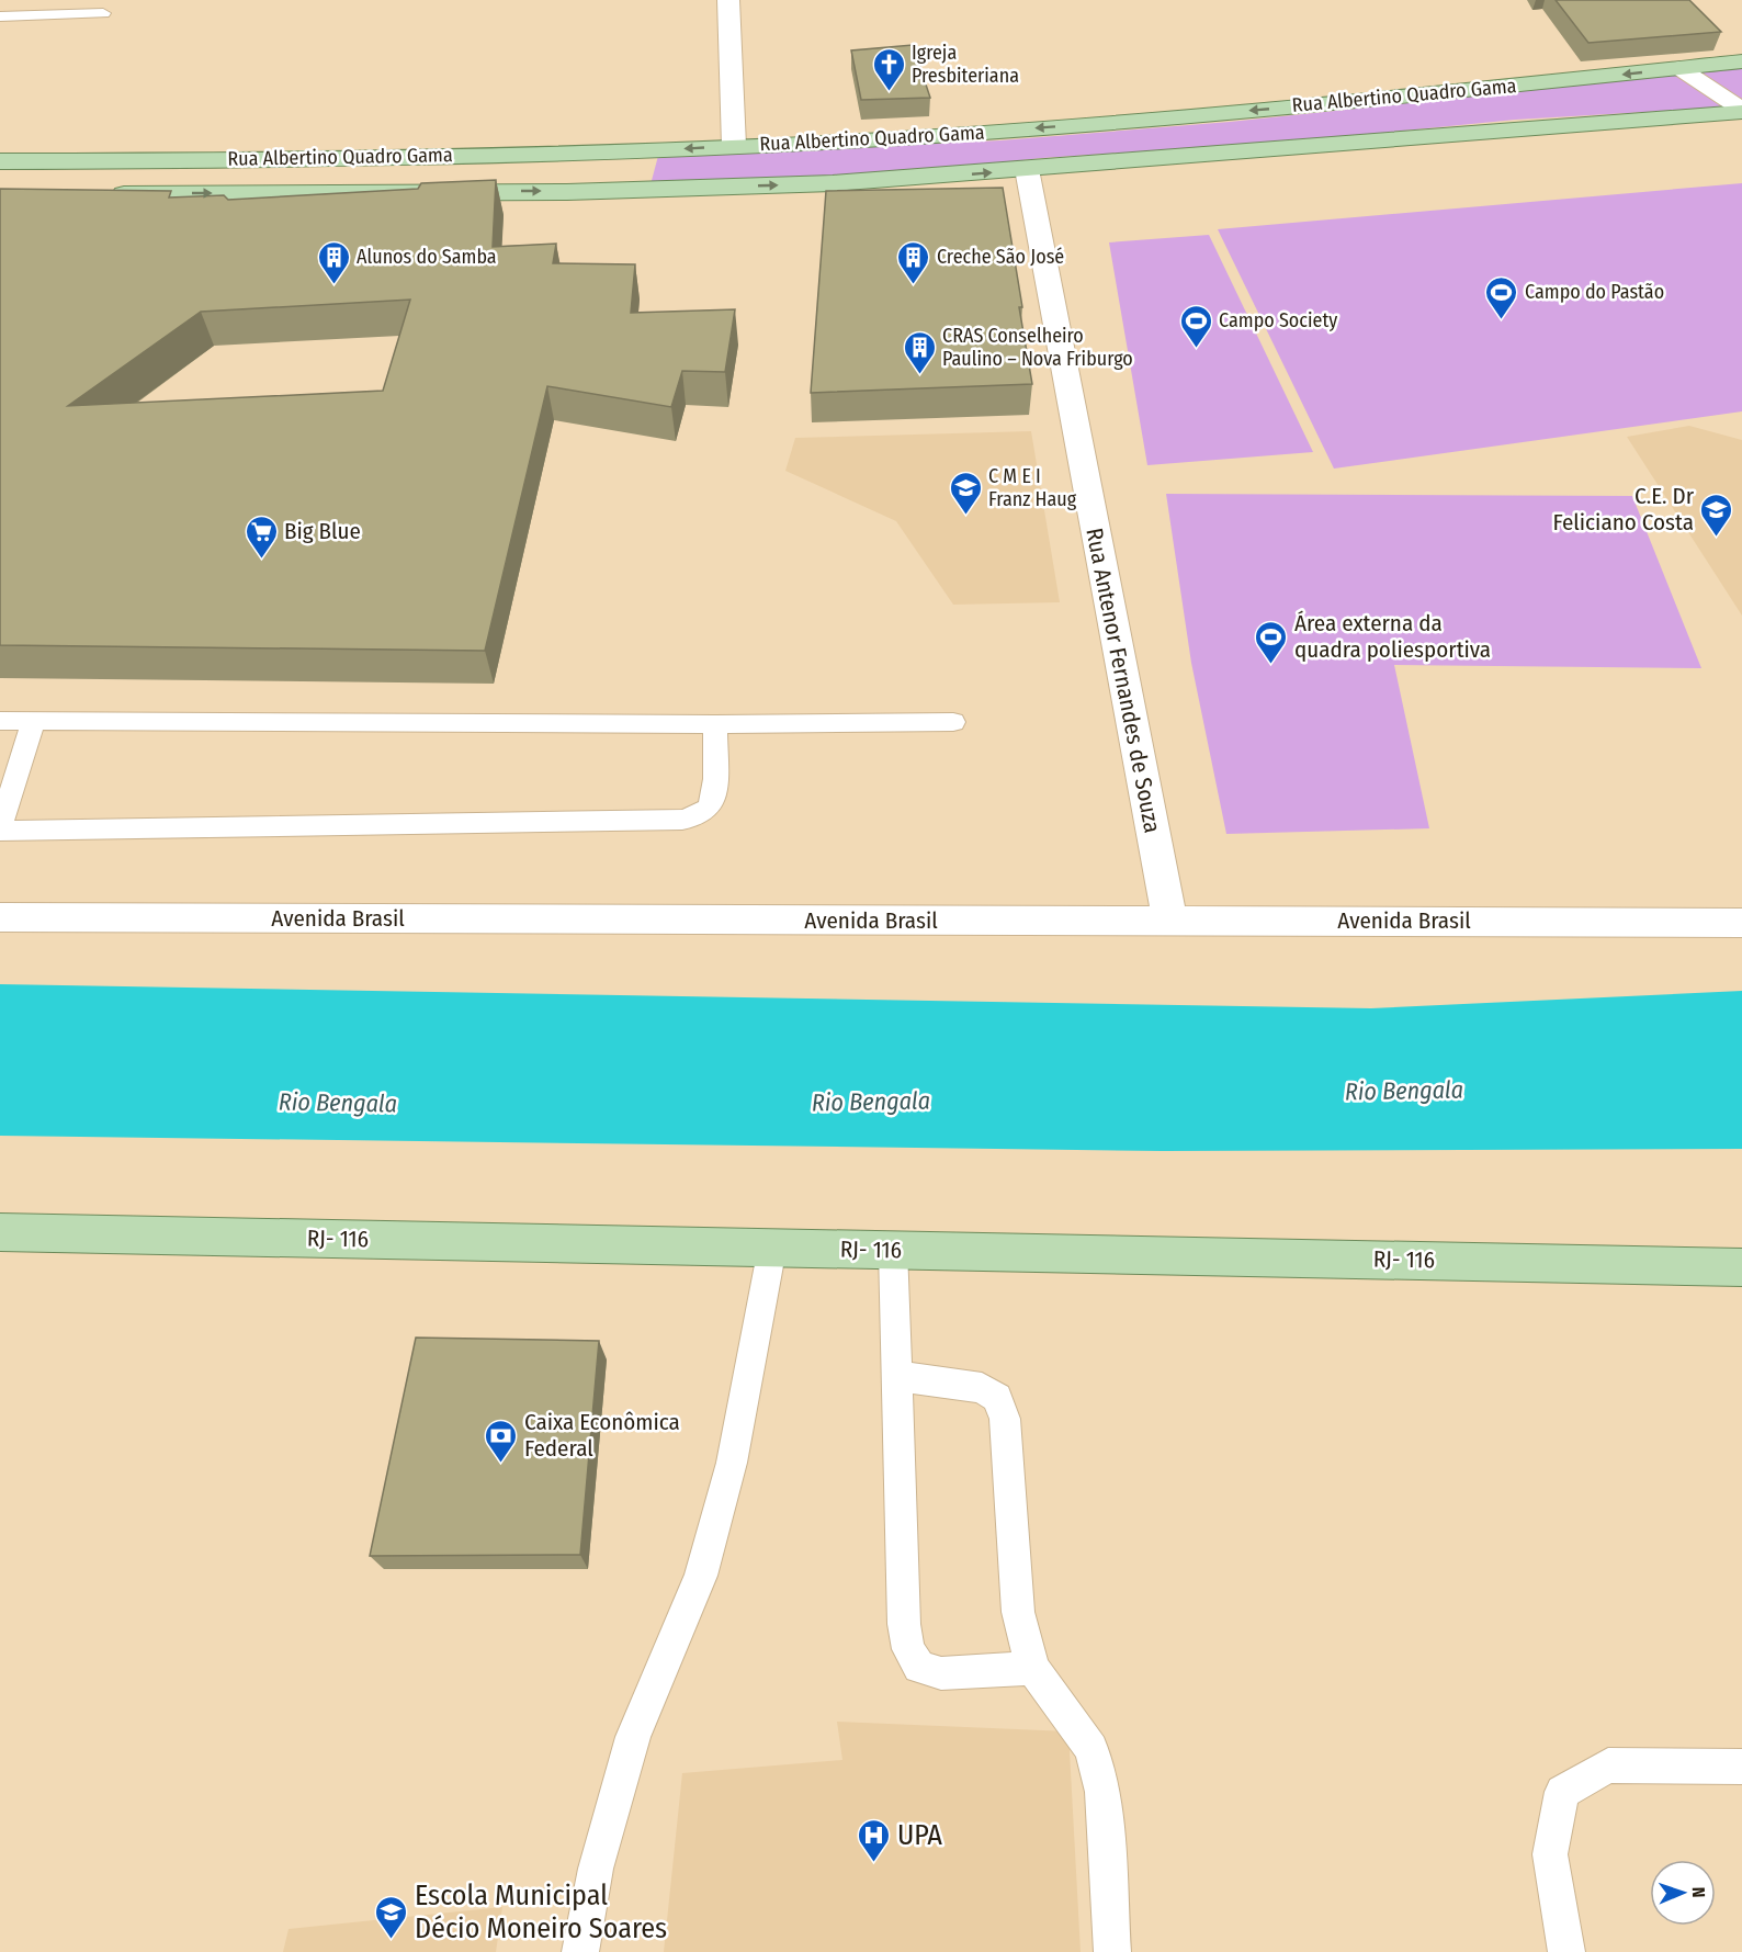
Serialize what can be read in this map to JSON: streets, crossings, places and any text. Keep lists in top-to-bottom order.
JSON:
{
  "streets": {
    "main road": ["Rua Albertino Quadro Gama", "RJ- 116"],
    "street": ["Rua Antenor Fernandes de Souza", "Avenida Brasil"]
  },
  "crossings": [
    ["Rua Albertino Quadro Gama", "Rua Antenor Fernandes de Souza"],
    ["Rua Antenor Fernandes de Souza", "Avenida Brasil"]
  ],
  "water": ["Rio Bengala"],
  "places": {
    "church": ["Igreja Presbiteriana"],
    "building": ["Alunos do Samba", "Creche São José", "CRAS Conselheiro Paulino – Nova Friburgo"],
    "sports": ["Campo do Pastão", "Campo Society", "Área externa da quadra poliesportiva"],
    "school or university": ["C M E I Franz Haug", "C.E. Dr Feliciano Costa", "Escola Municipal Décio Moneiro Soares"],
    "supermarket": ["Big Blue"],
    "bank": ["Caixa Econômica Federal"],
    "hospital": ["UPA"]
  },
  "north": "right"
}
